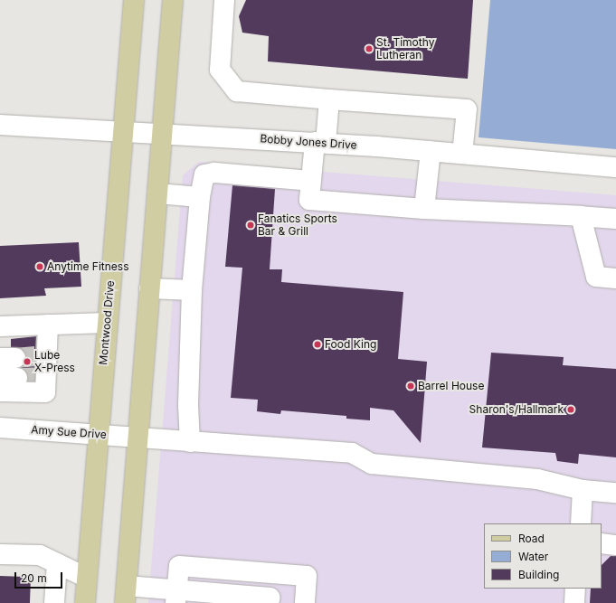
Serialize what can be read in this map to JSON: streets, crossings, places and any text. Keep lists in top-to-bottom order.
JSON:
{
  "streets": {
    "main road": ["Montwood Drive"],
    "street": ["Bobby Jones Drive", "Amy Sue Drive"]
  },
  "crossings": [
    ["Bobby Jones Drive", "Montwood Drive"],
    ["Montwood Drive", "Amy Sue Drive"]
  ],
  "places": [
    "St. Timothy Lutheran",
    "Fanatics Sports Bar & Grill",
    "Anytime Fitness",
    "Food King",
    "Lube X-Press",
    "Barrel House",
    "Sharon's/Hallmark"
  ],
  "legend": ["Road", "Water", "Building"],
  "scale_bar": "20 m"
}
